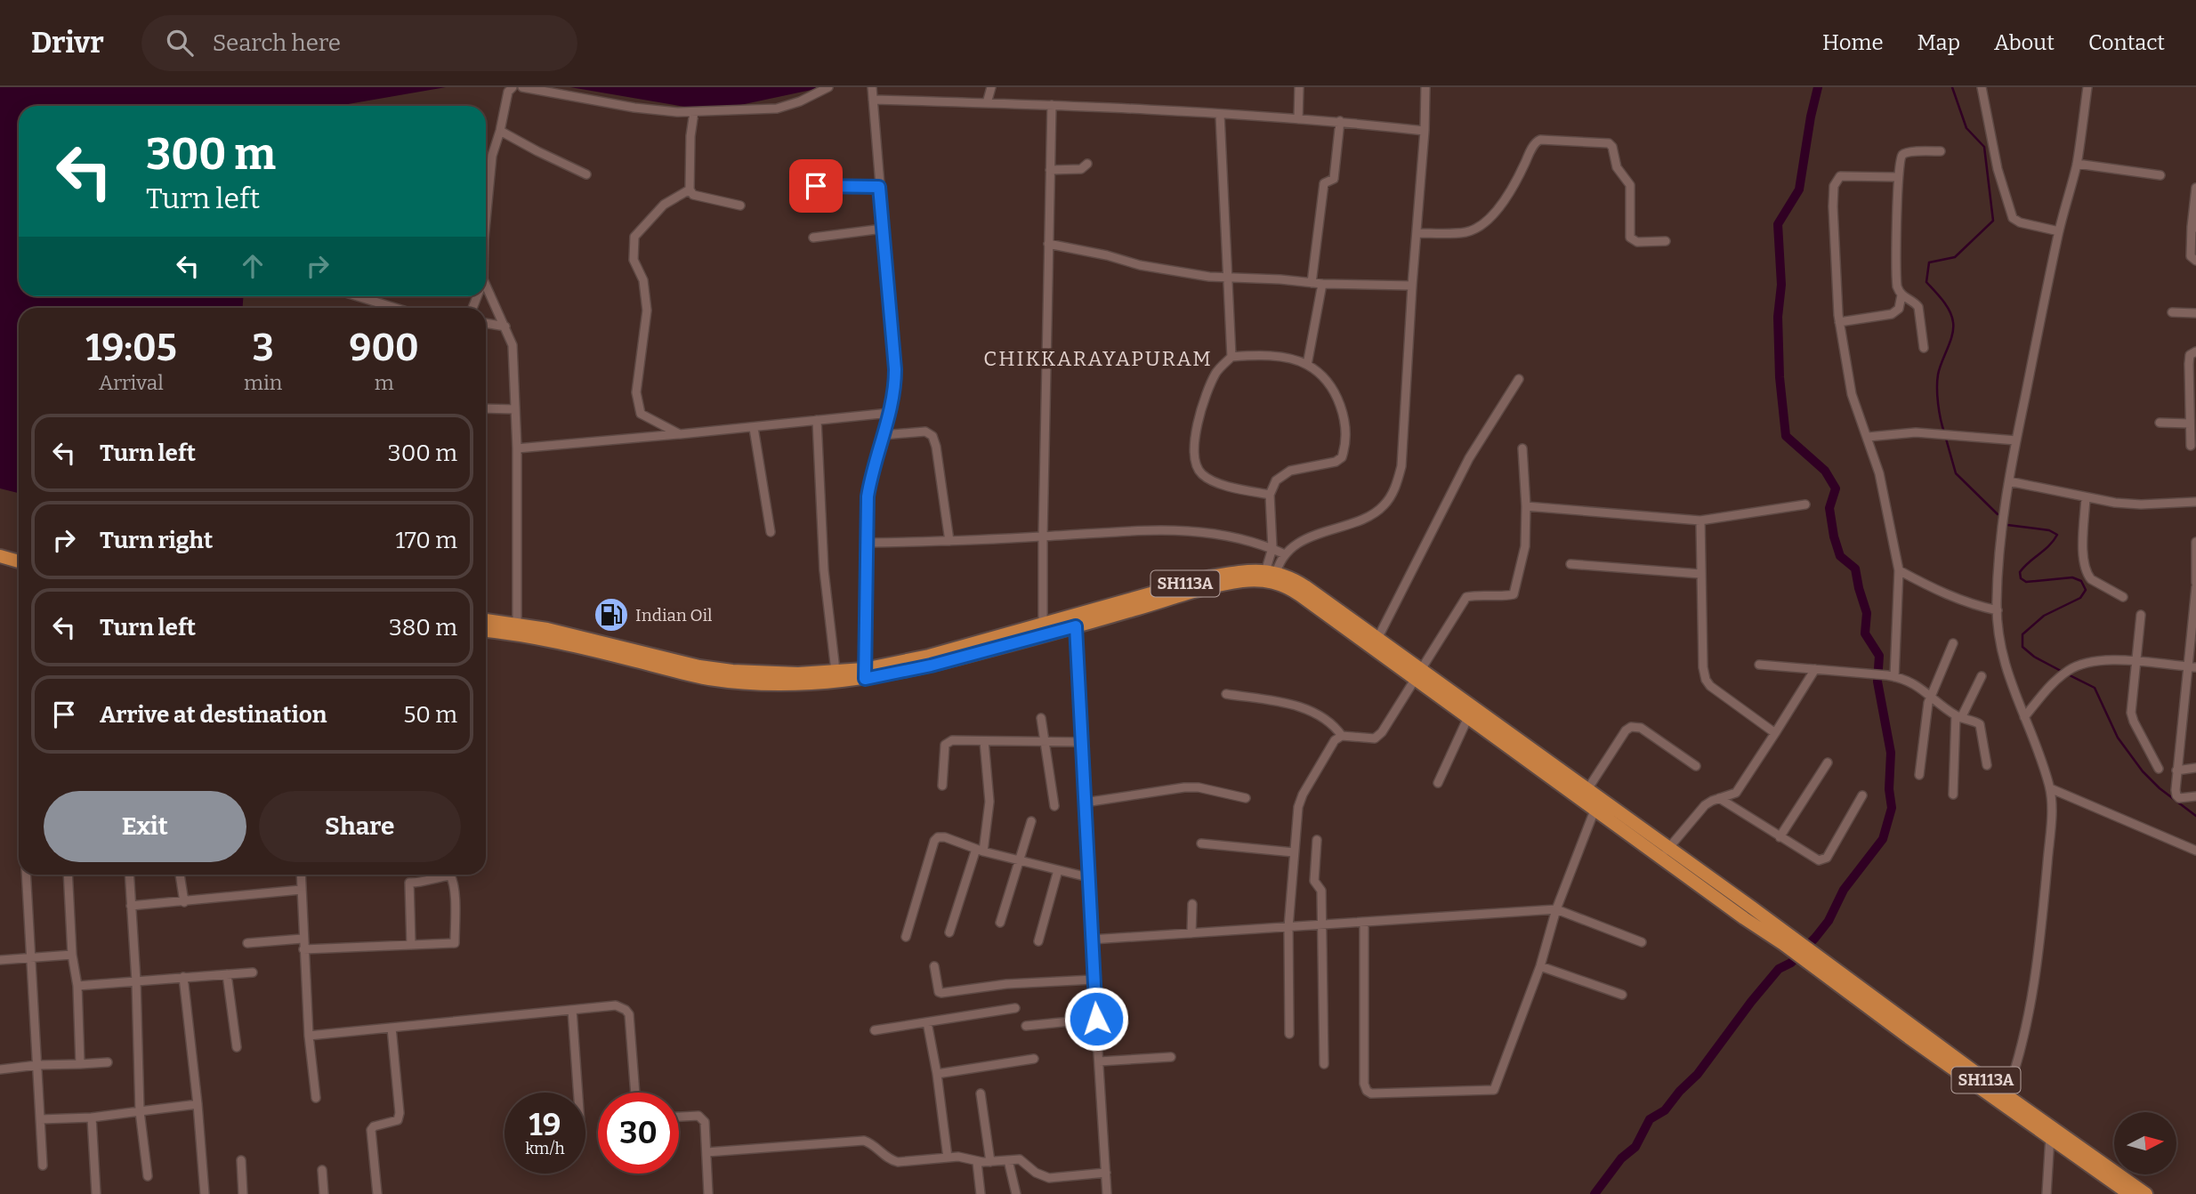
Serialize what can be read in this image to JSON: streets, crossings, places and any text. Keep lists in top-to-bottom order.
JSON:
{
  "streets": {
    "main road": ["SH113A"]
  },
  "districts": ["CHIKKARAYAPURAM"],
  "places": {
    "fuel station": ["Indian Oil"]
  },
  "north": "right",
  "page": {
    "header": "Drivr",
    "search": "Search here",
    "nav": [
      "Home",
      "Map",
      "About",
      "Contact"
    ],
    "turn": ["300 m", "Turn left"],
    "eta": [
      "19:05",
      "Arrival",
      "3",
      "min",
      "900",
      "m"
    ],
    "list": [
      {
        "name": "Turn left",
        "value": "300 m"
      },
      {
        "name": "Turn right",
        "value": "170 m"
      },
      {
        "name": "Turn left",
        "value": "380 m"
      },
      {
        "name": "Arrive at destination",
        "value": "50 m"
      }
    ],
    "buttons": ["Exit", "Share"],
    "speed": "19 km/h",
    "limit": "30"
  }
}
